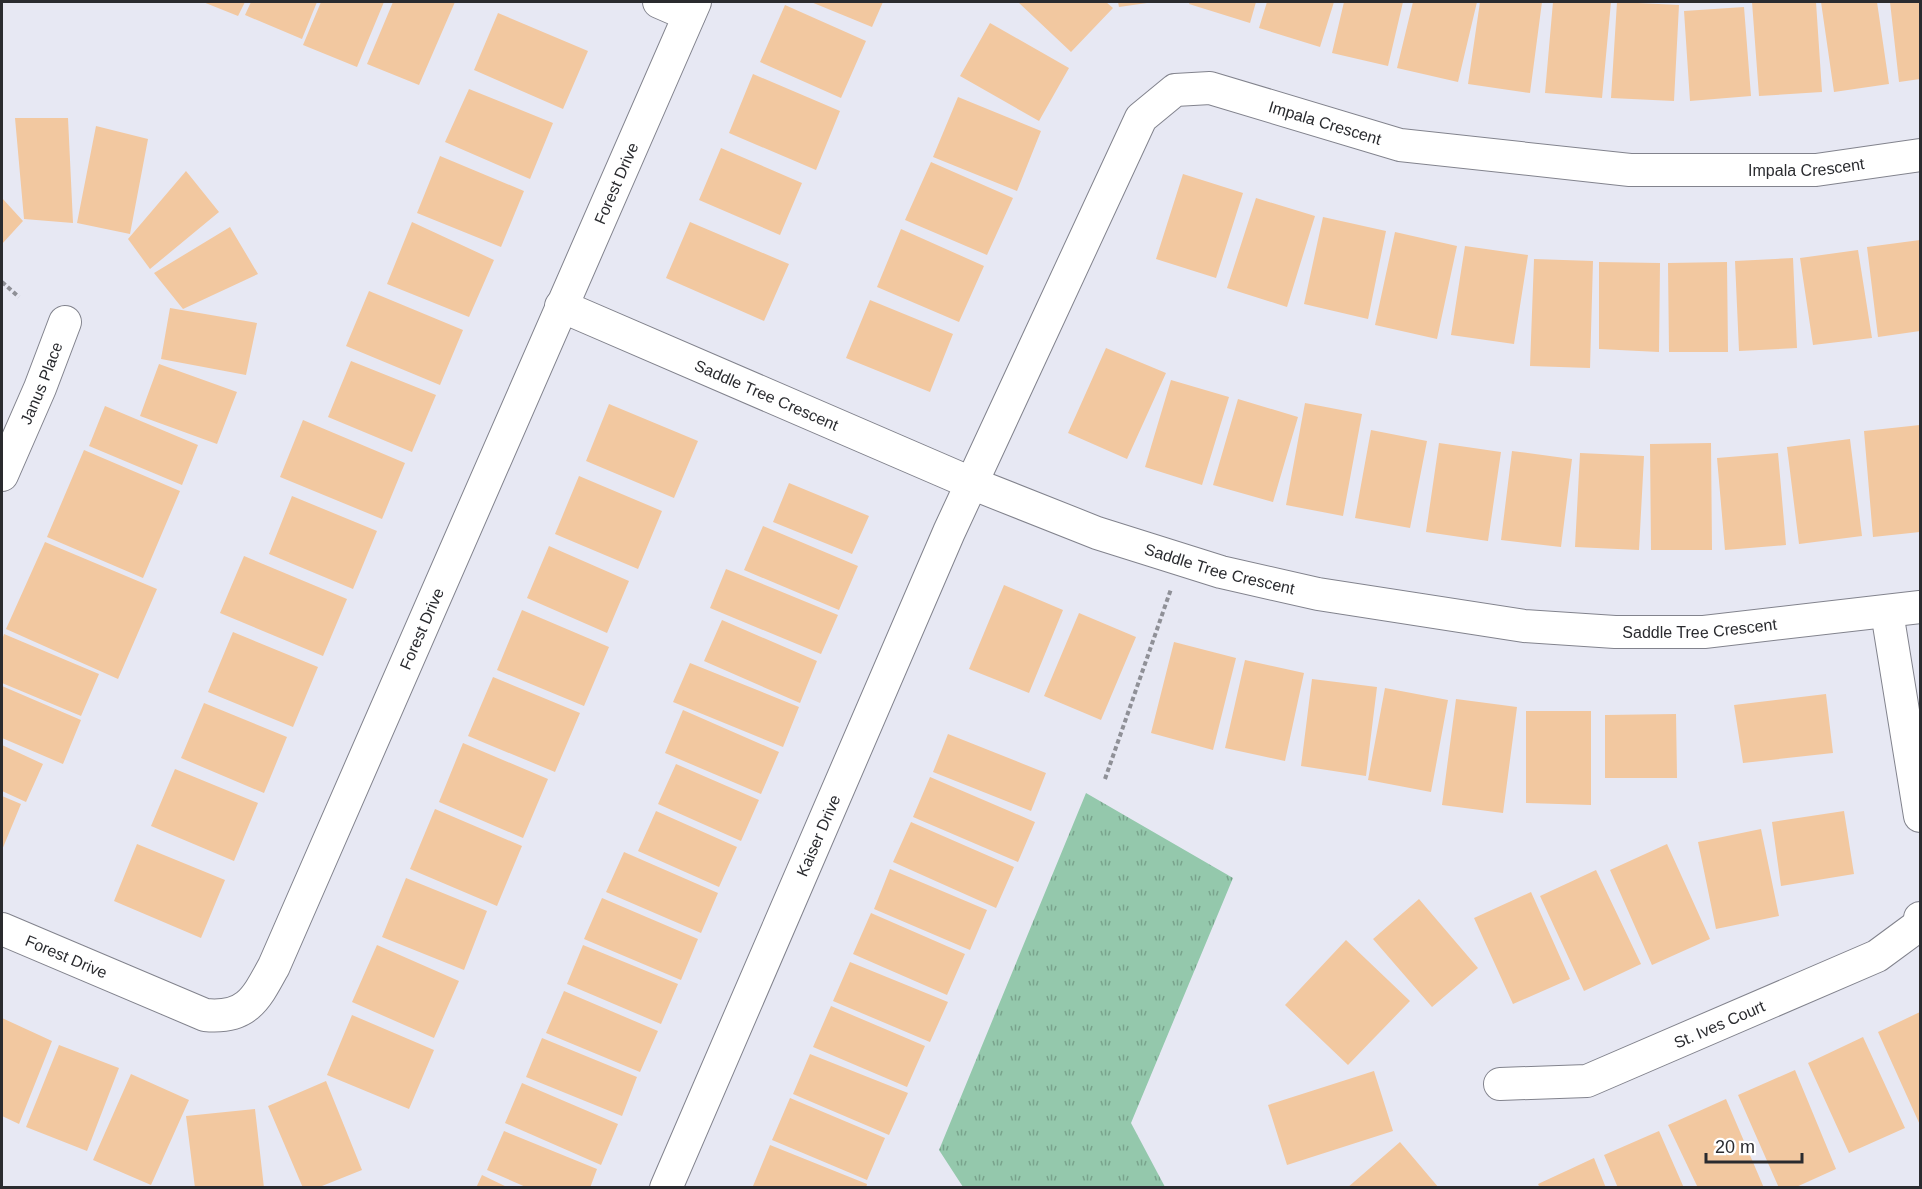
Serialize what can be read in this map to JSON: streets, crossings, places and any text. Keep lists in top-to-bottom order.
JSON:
{
  "streets": {
    "street": [
      "Impala Crescent",
      "Forest Drive",
      "Janus Place",
      "Saddle Tree Crescent",
      "Kaiser Drive",
      "St. Ives Court"
    ]
  },
  "crossings": [
    ["Impala Crescent", "Saddle Tree Crescent"],
    ["Impala Crescent", "Kaiser Drive"],
    ["Forest Drive", "Saddle Tree Crescent"],
    ["Saddle Tree Crescent", "Kaiser Drive"]
  ],
  "scale_bar": "20 m"
}
